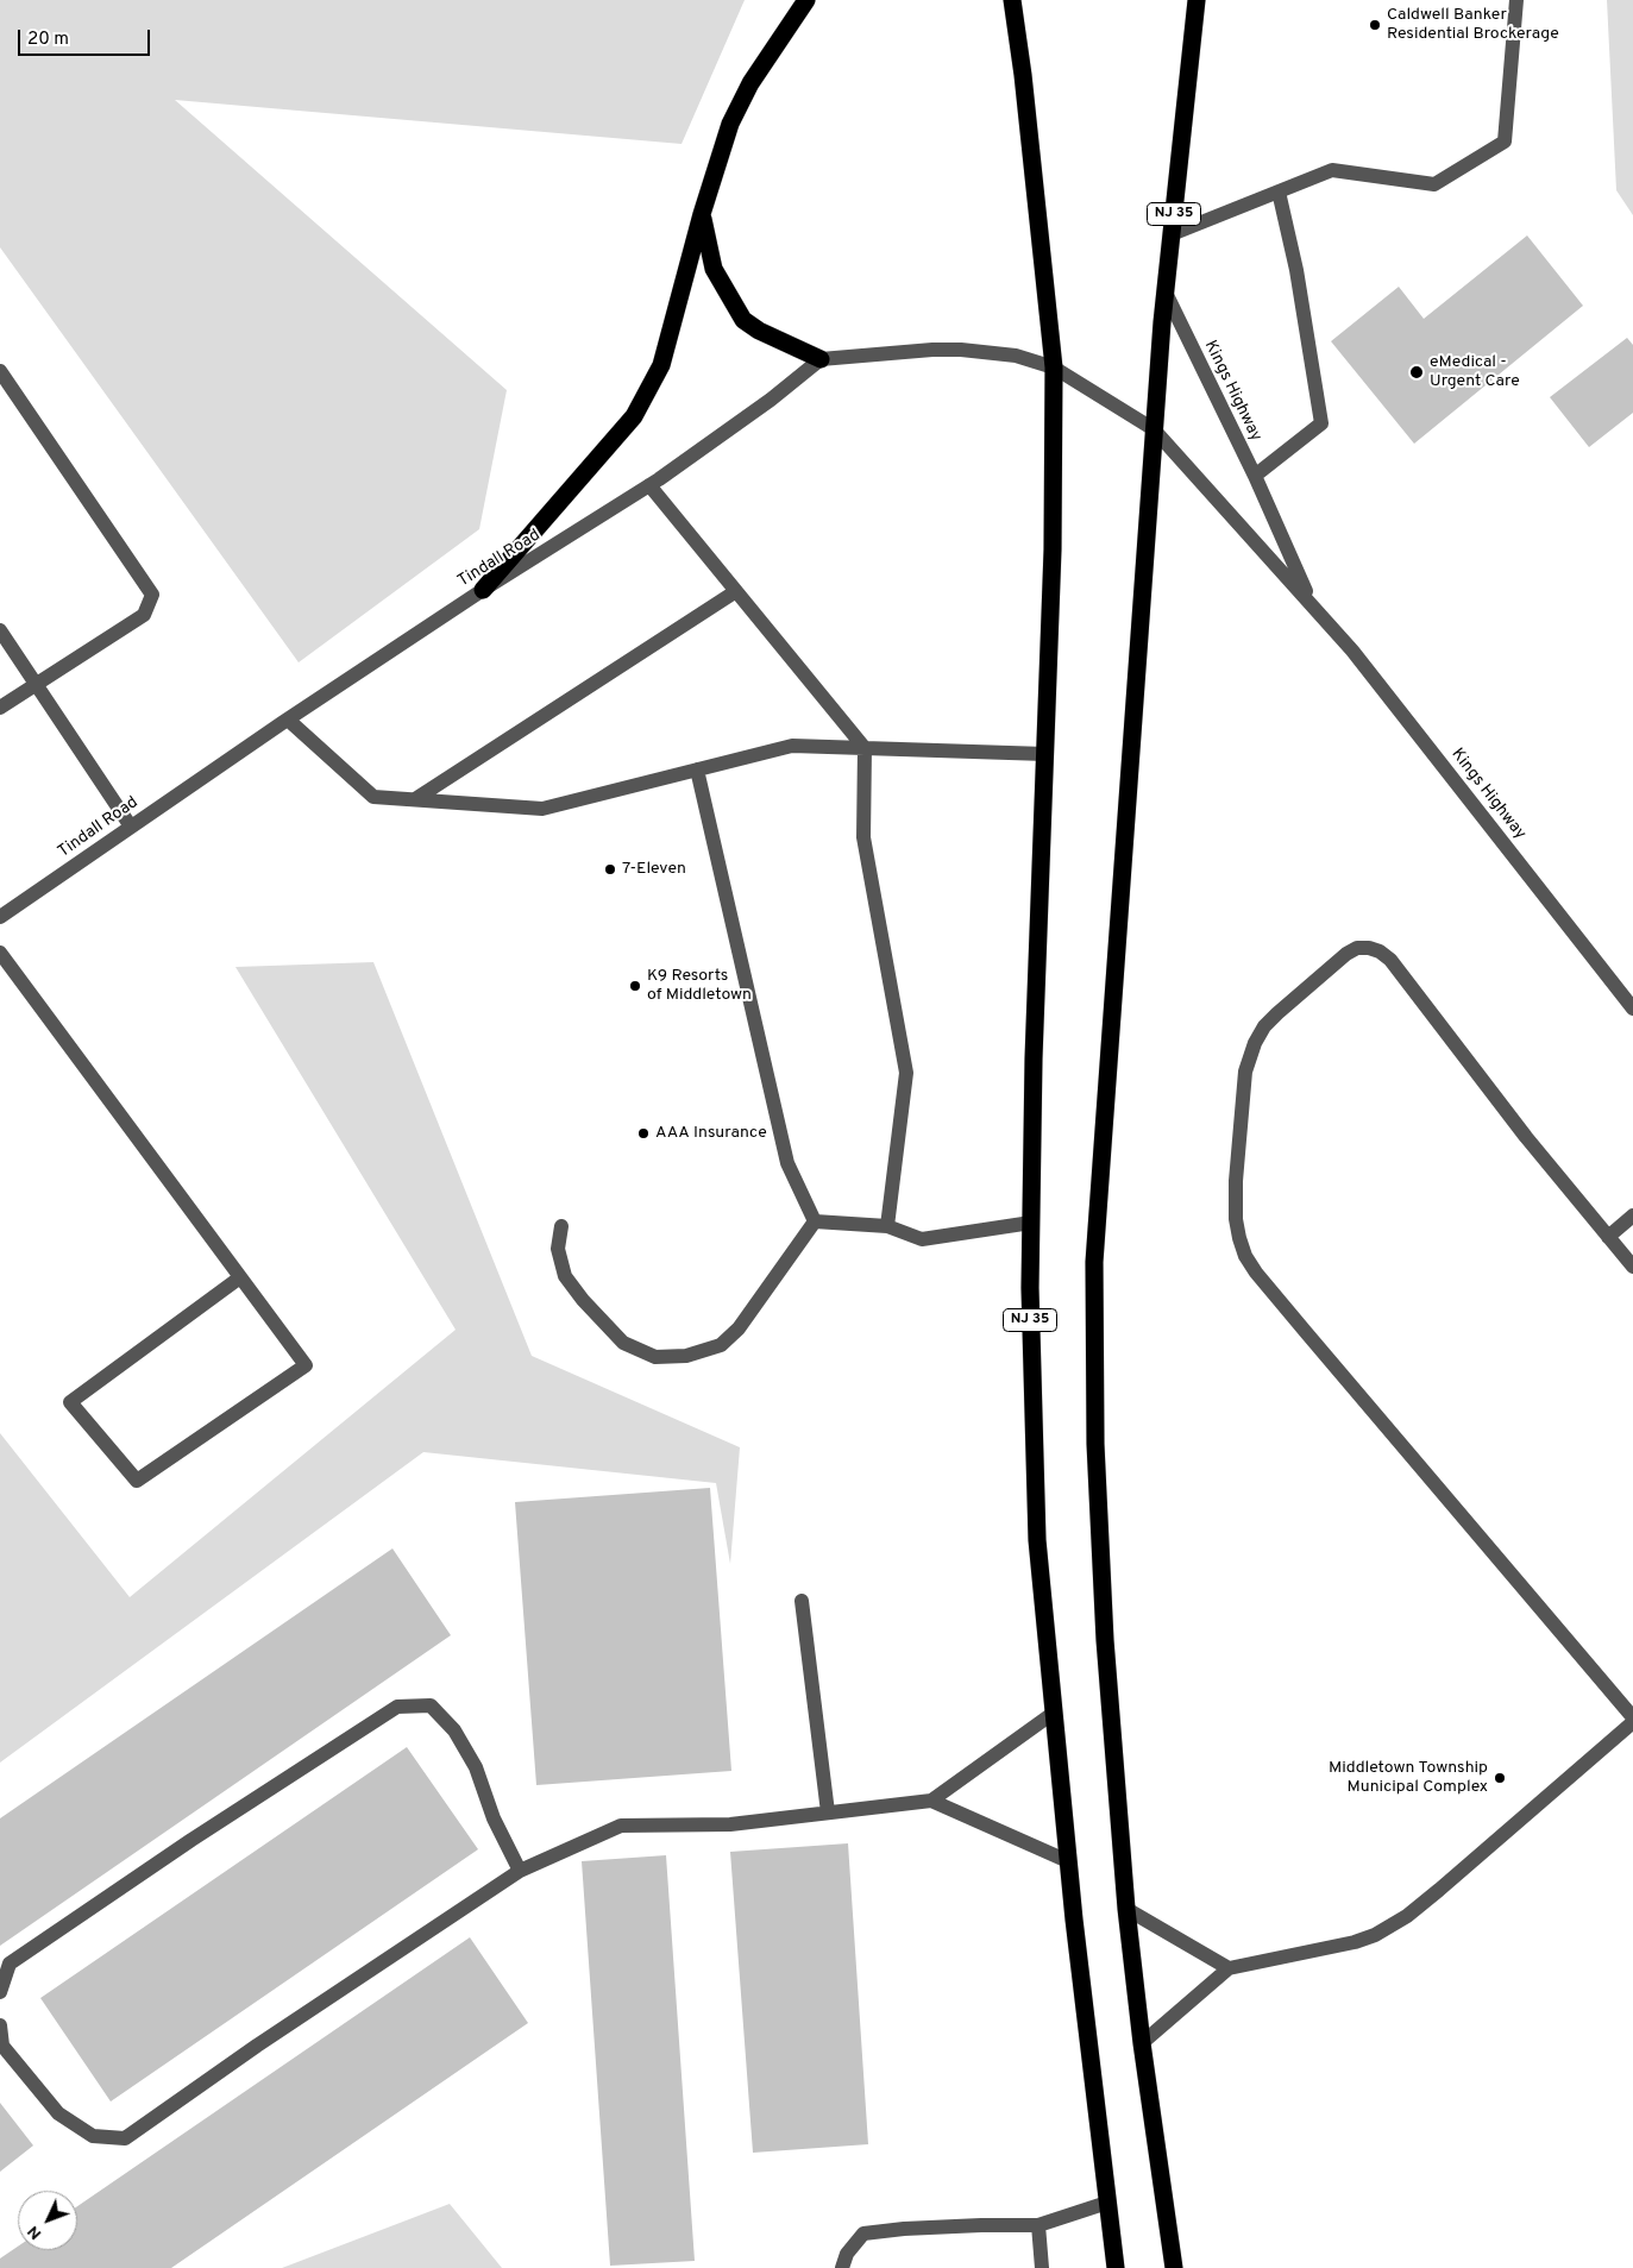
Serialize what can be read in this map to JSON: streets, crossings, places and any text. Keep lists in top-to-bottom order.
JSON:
{
  "streets": {
    "highway": ["NJ 35"],
    "street": ["Kings Highway", "Tindall Road"]
  },
  "crossings": [
    ["NJ 35", "Kings Highway"]
  ],
  "places": [
    "Caldwell Banker Residential Brockerage",
    "eMedical - Urgent Care",
    "7-Eleven",
    "K9 Resorts of Middletown",
    "AAA Insurance",
    "Middletown Township Municipal Complex"
  ],
  "scale_bar": "20 m",
  "north": "bottom left"
}
